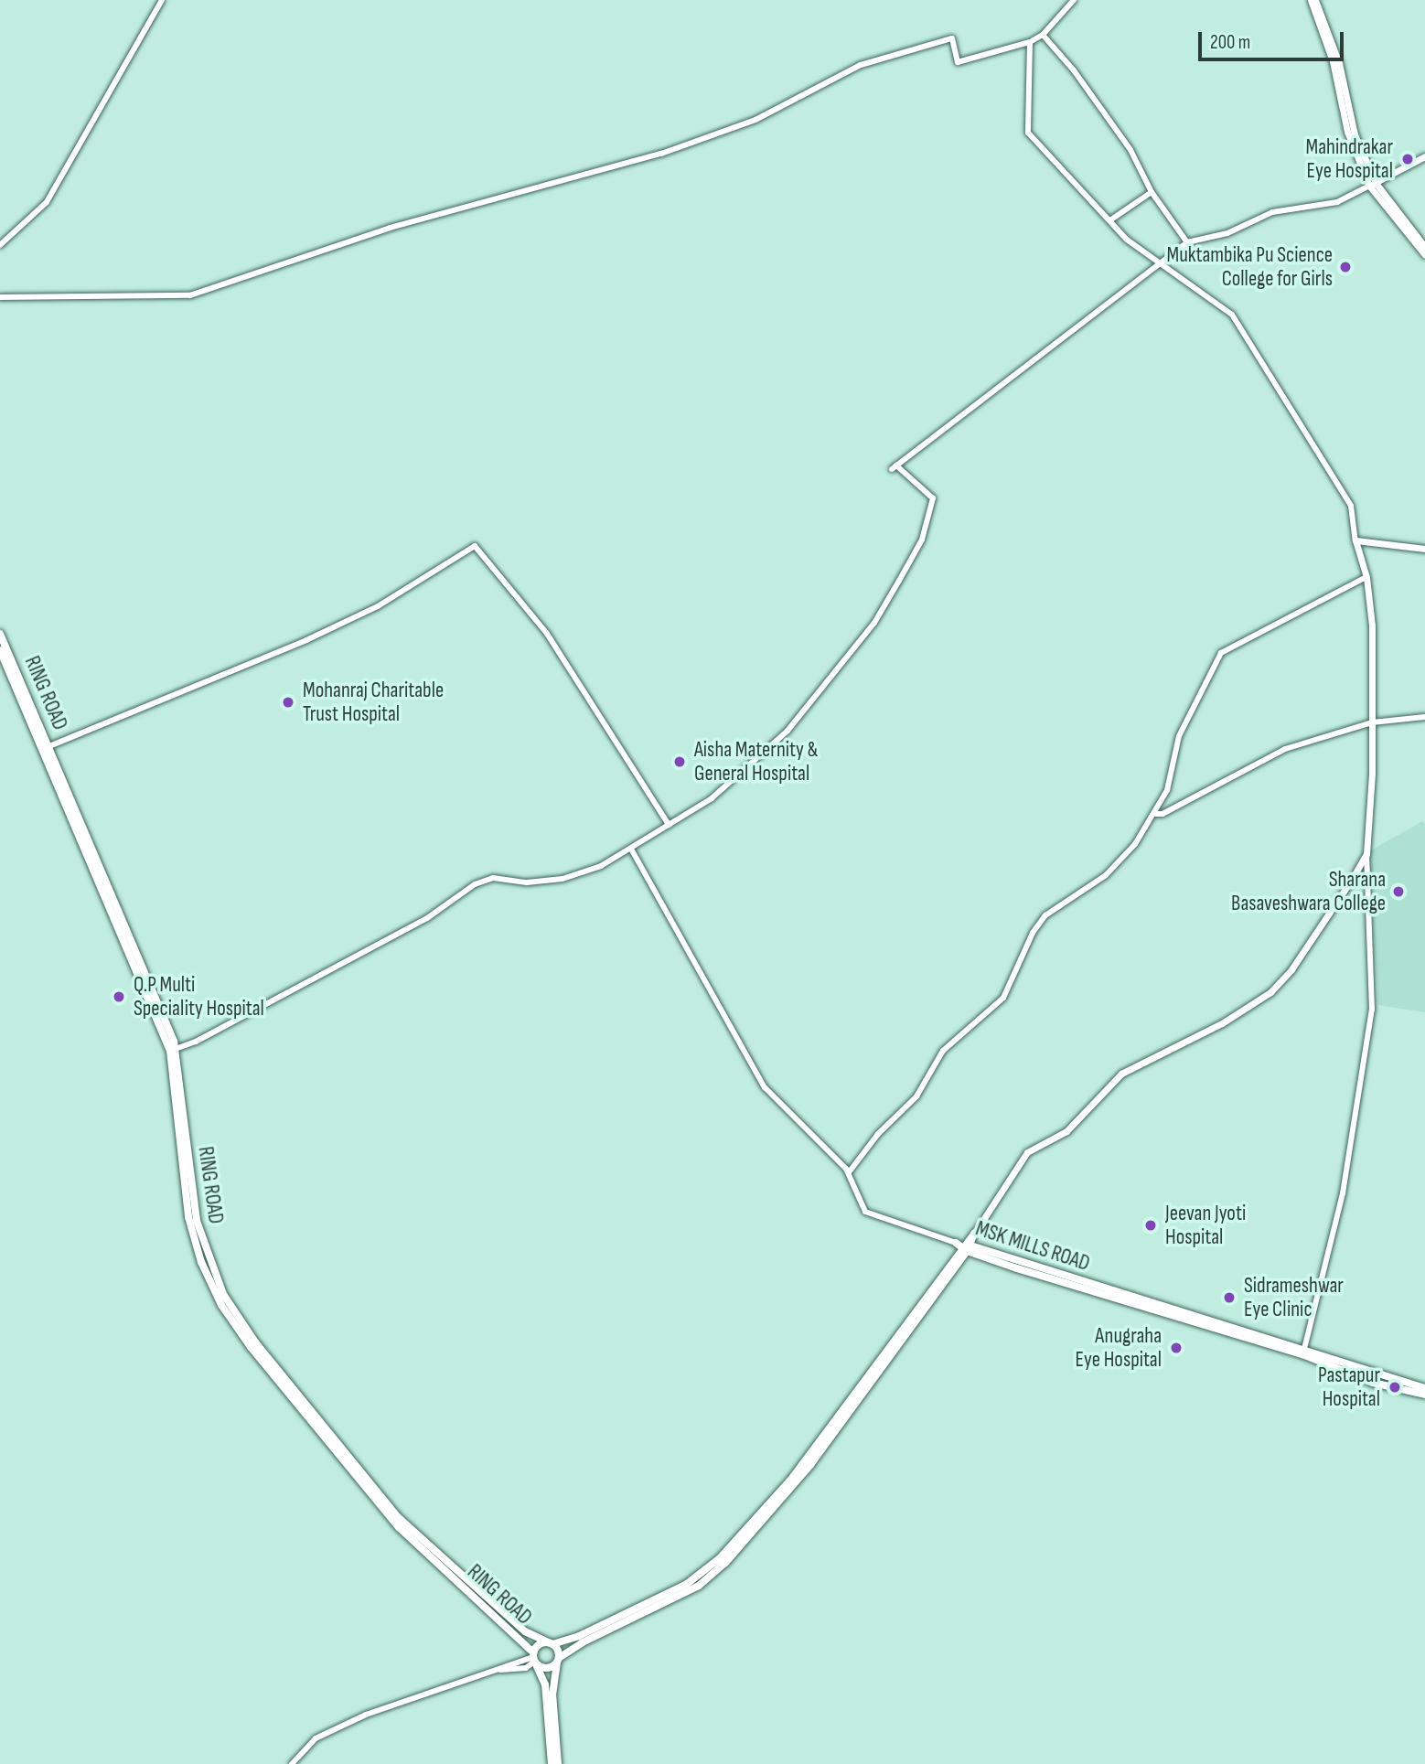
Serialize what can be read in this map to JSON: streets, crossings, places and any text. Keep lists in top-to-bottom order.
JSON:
{
  "streets": {
    "main road": ["RING ROAD", "MSK MILLS ROAD"]
  },
  "places": [
    "Mahindrakar Eye Hospital",
    "Muktambika Pu Science College for Girls",
    "Mohanraj Charitable Trust Hospital",
    "Aisha Maternity & General Hospital",
    "Sharana Basaveshwara College",
    "Q.P Multi Speciality Hospital",
    "Jeevan Jyoti Hospital",
    "Sidrameshwar Eye Clinic",
    "Anugraha Eye Hospital",
    "Pastapur Hospital"
  ],
  "scale_bar": "200 m"
}
